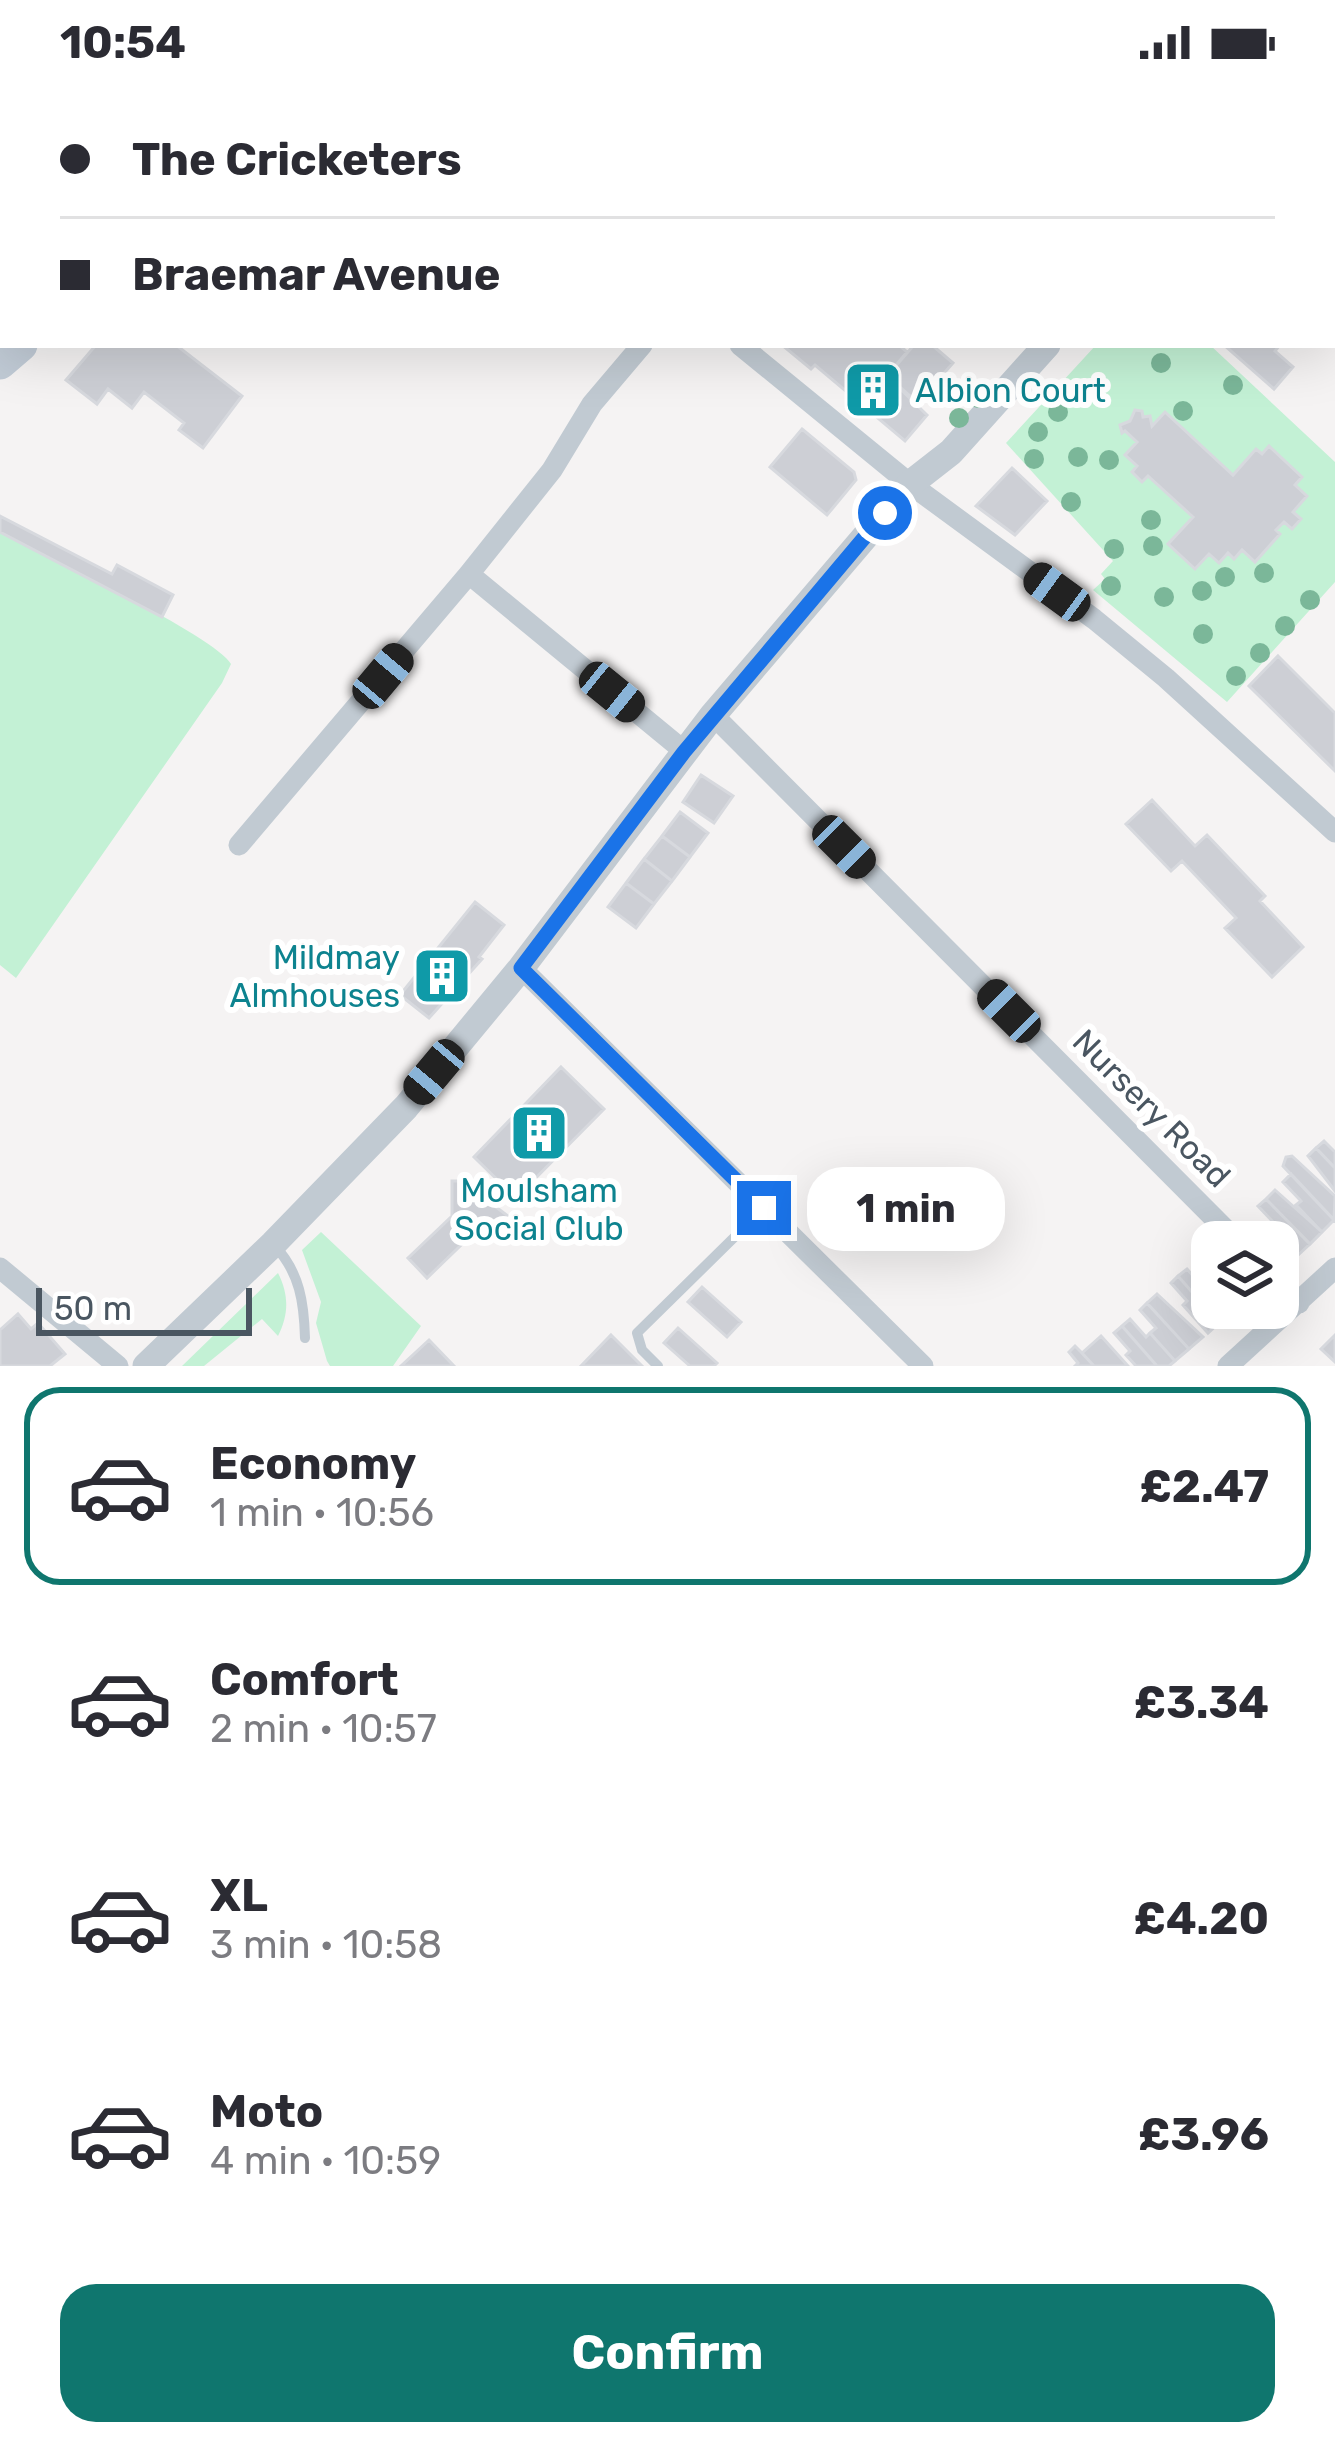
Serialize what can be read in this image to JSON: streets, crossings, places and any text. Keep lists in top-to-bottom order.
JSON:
{
  "streets": {
    "street": ["Nursery Road"]
  },
  "places": {
    "building": ["Albion Court", "Mildmay Almhouses", "Moulsham Social Club"]
  },
  "scale_bar": "50 m",
  "page": {
    "status": "10:54",
    "banner": ["The Cricketers", "Braemar Avenue"],
    "bubble": "1 min",
    "scale": "50 m",
    "list": [
      {
        "name": "Economy",
        "note": "1 min · 10:56",
        "value": "£2.47"
      },
      {
        "name": "Comfort",
        "note": "2 min · 10:57",
        "value": "£3.34"
      },
      {
        "name": "XL",
        "note": "3 min · 10:58",
        "value": "£4.20"
      },
      {
        "name": "Moto",
        "note": "4 min · 10:59",
        "value": "£3.96"
      }
    ],
    "buttons": "Confirm"
  }
}
